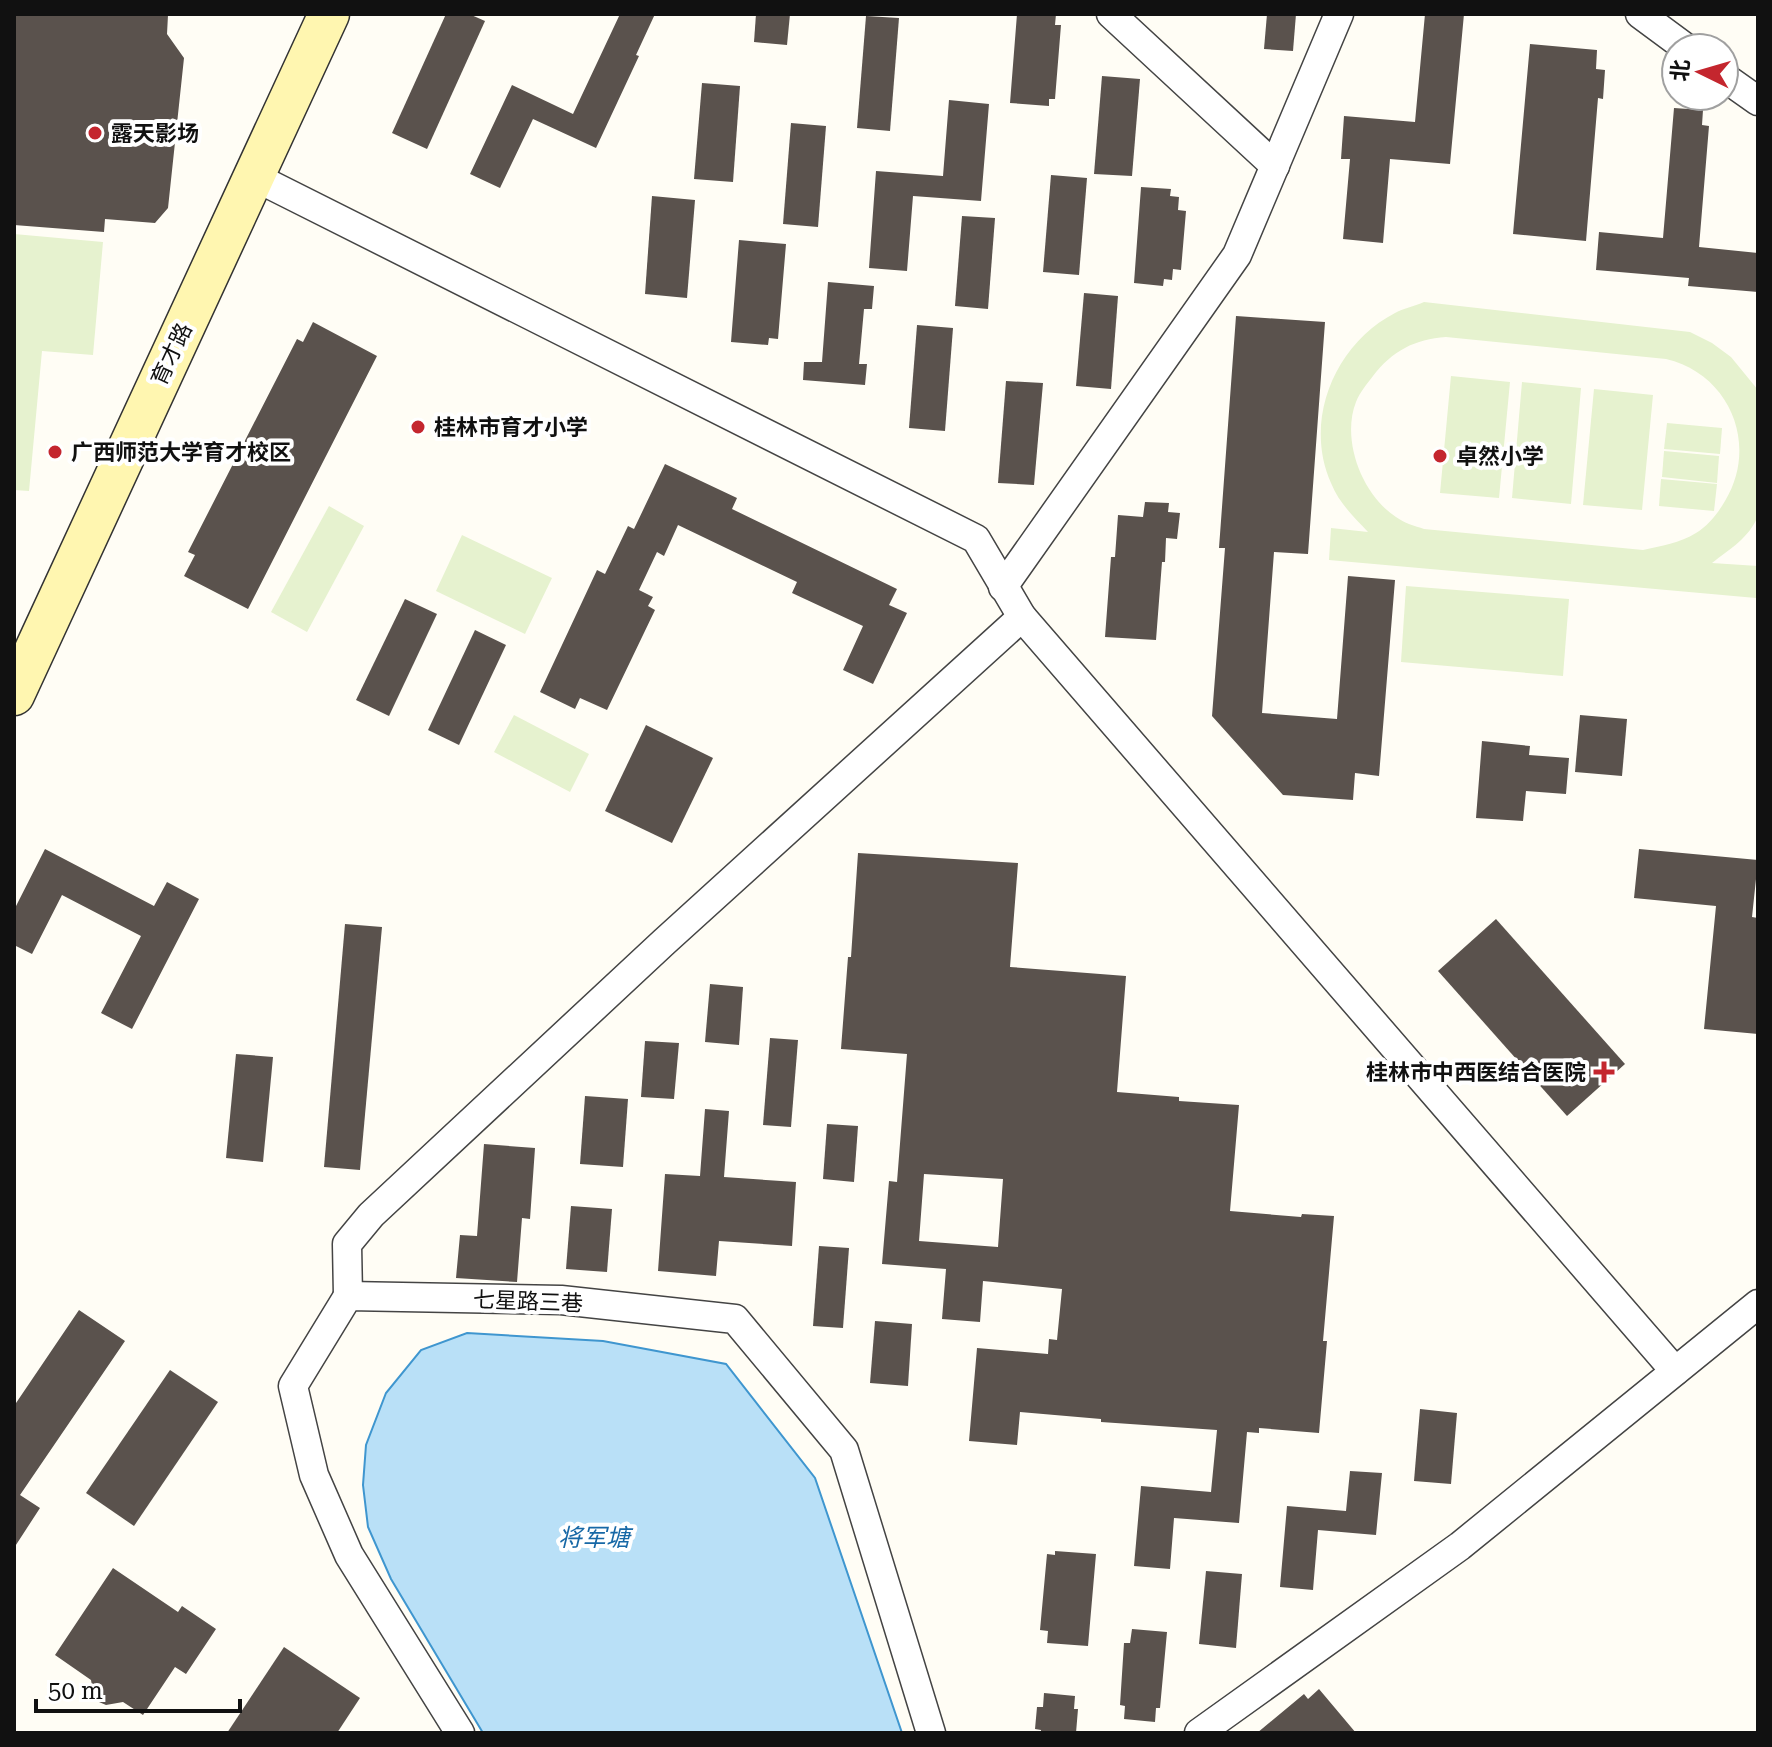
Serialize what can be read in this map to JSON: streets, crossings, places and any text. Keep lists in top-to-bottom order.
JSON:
{
  "streets": {
    "main road": ["育才路"],
    "street": ["七星路三巷"]
  },
  "water": ["将军塘"],
  "places": {
    "other": [
      "露天影场",
      "桂林市育才小学",
      "广西师范大学育才校区",
      "卓然小学"
    ],
    "health": ["桂林市中西医结合医院"]
  },
  "scale_bar": "50 m",
  "north": "left"
}
